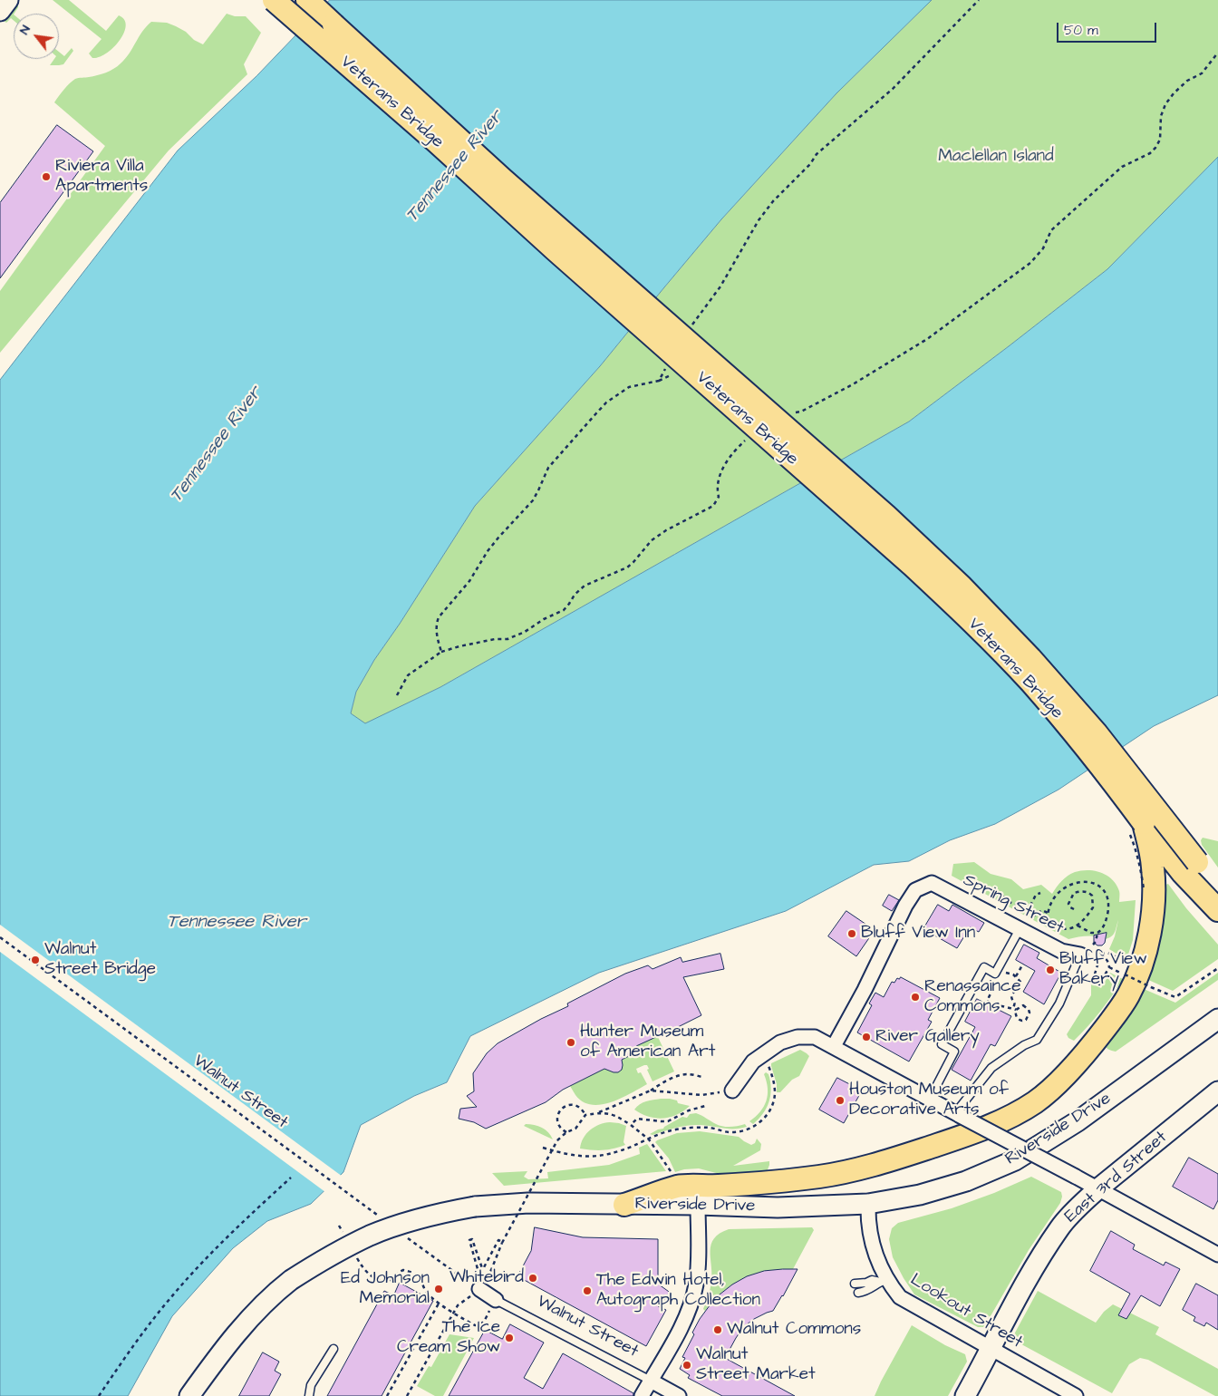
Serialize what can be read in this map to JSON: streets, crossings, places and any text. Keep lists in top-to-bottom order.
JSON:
{
  "streets": {
    "main road": ["Veterans Bridge", "Riverside Drive", "East 3rd Street"],
    "street": ["Spring Street", "Walnut Street", "Lookout Street"]
  },
  "crossings": [
    ["Riverside Drive", "Lookout Street"],
    ["East 3rd Street", "Lookout Street"]
  ],
  "water": ["Tennessee River"],
  "parks": ["Maclellan Island"],
  "places": [
    "Riviera Villa Apartments",
    "Bluff View Inn",
    "Walnut Street Bridge",
    "Bluff View Bakery",
    "Renassaince Commons",
    "River Gallery",
    "Hunter Museum of American Art",
    "Houston Museum of Decorative Arts",
    "Whitebird",
    "Ed Johnson Memorial",
    "The Edwin Hotel, Autograph Collection",
    "Walnut Commons",
    "The Ice Cream Show",
    "Walnut Street Market"
  ],
  "scale_bar": "50 m",
  "north": "top left"
}
